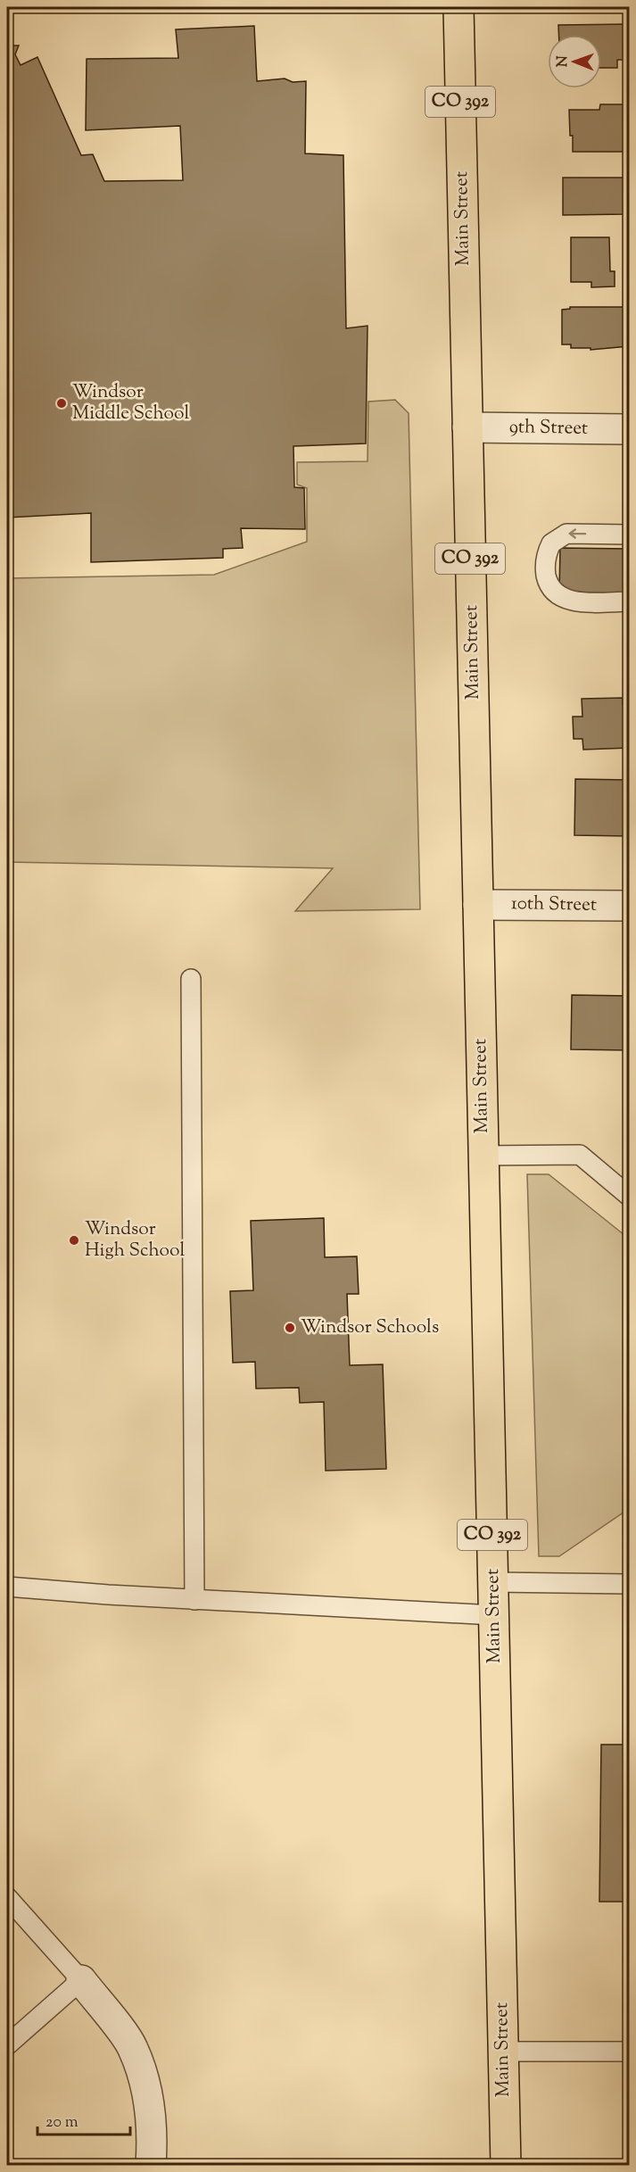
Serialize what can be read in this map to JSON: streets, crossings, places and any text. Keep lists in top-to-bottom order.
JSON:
{
  "streets": {
    "main road": ["CO 392", "Main Street"],
    "street": ["9th Street", "10th Street"]
  },
  "crossings": [
    ["Main Street", "9th Street"],
    ["Main Street", "10th Street"]
  ],
  "places": ["Windsor Middle School", "Windsor High School", "Windsor Schools"],
  "scale_bar": "20 m",
  "north": "left"
}
